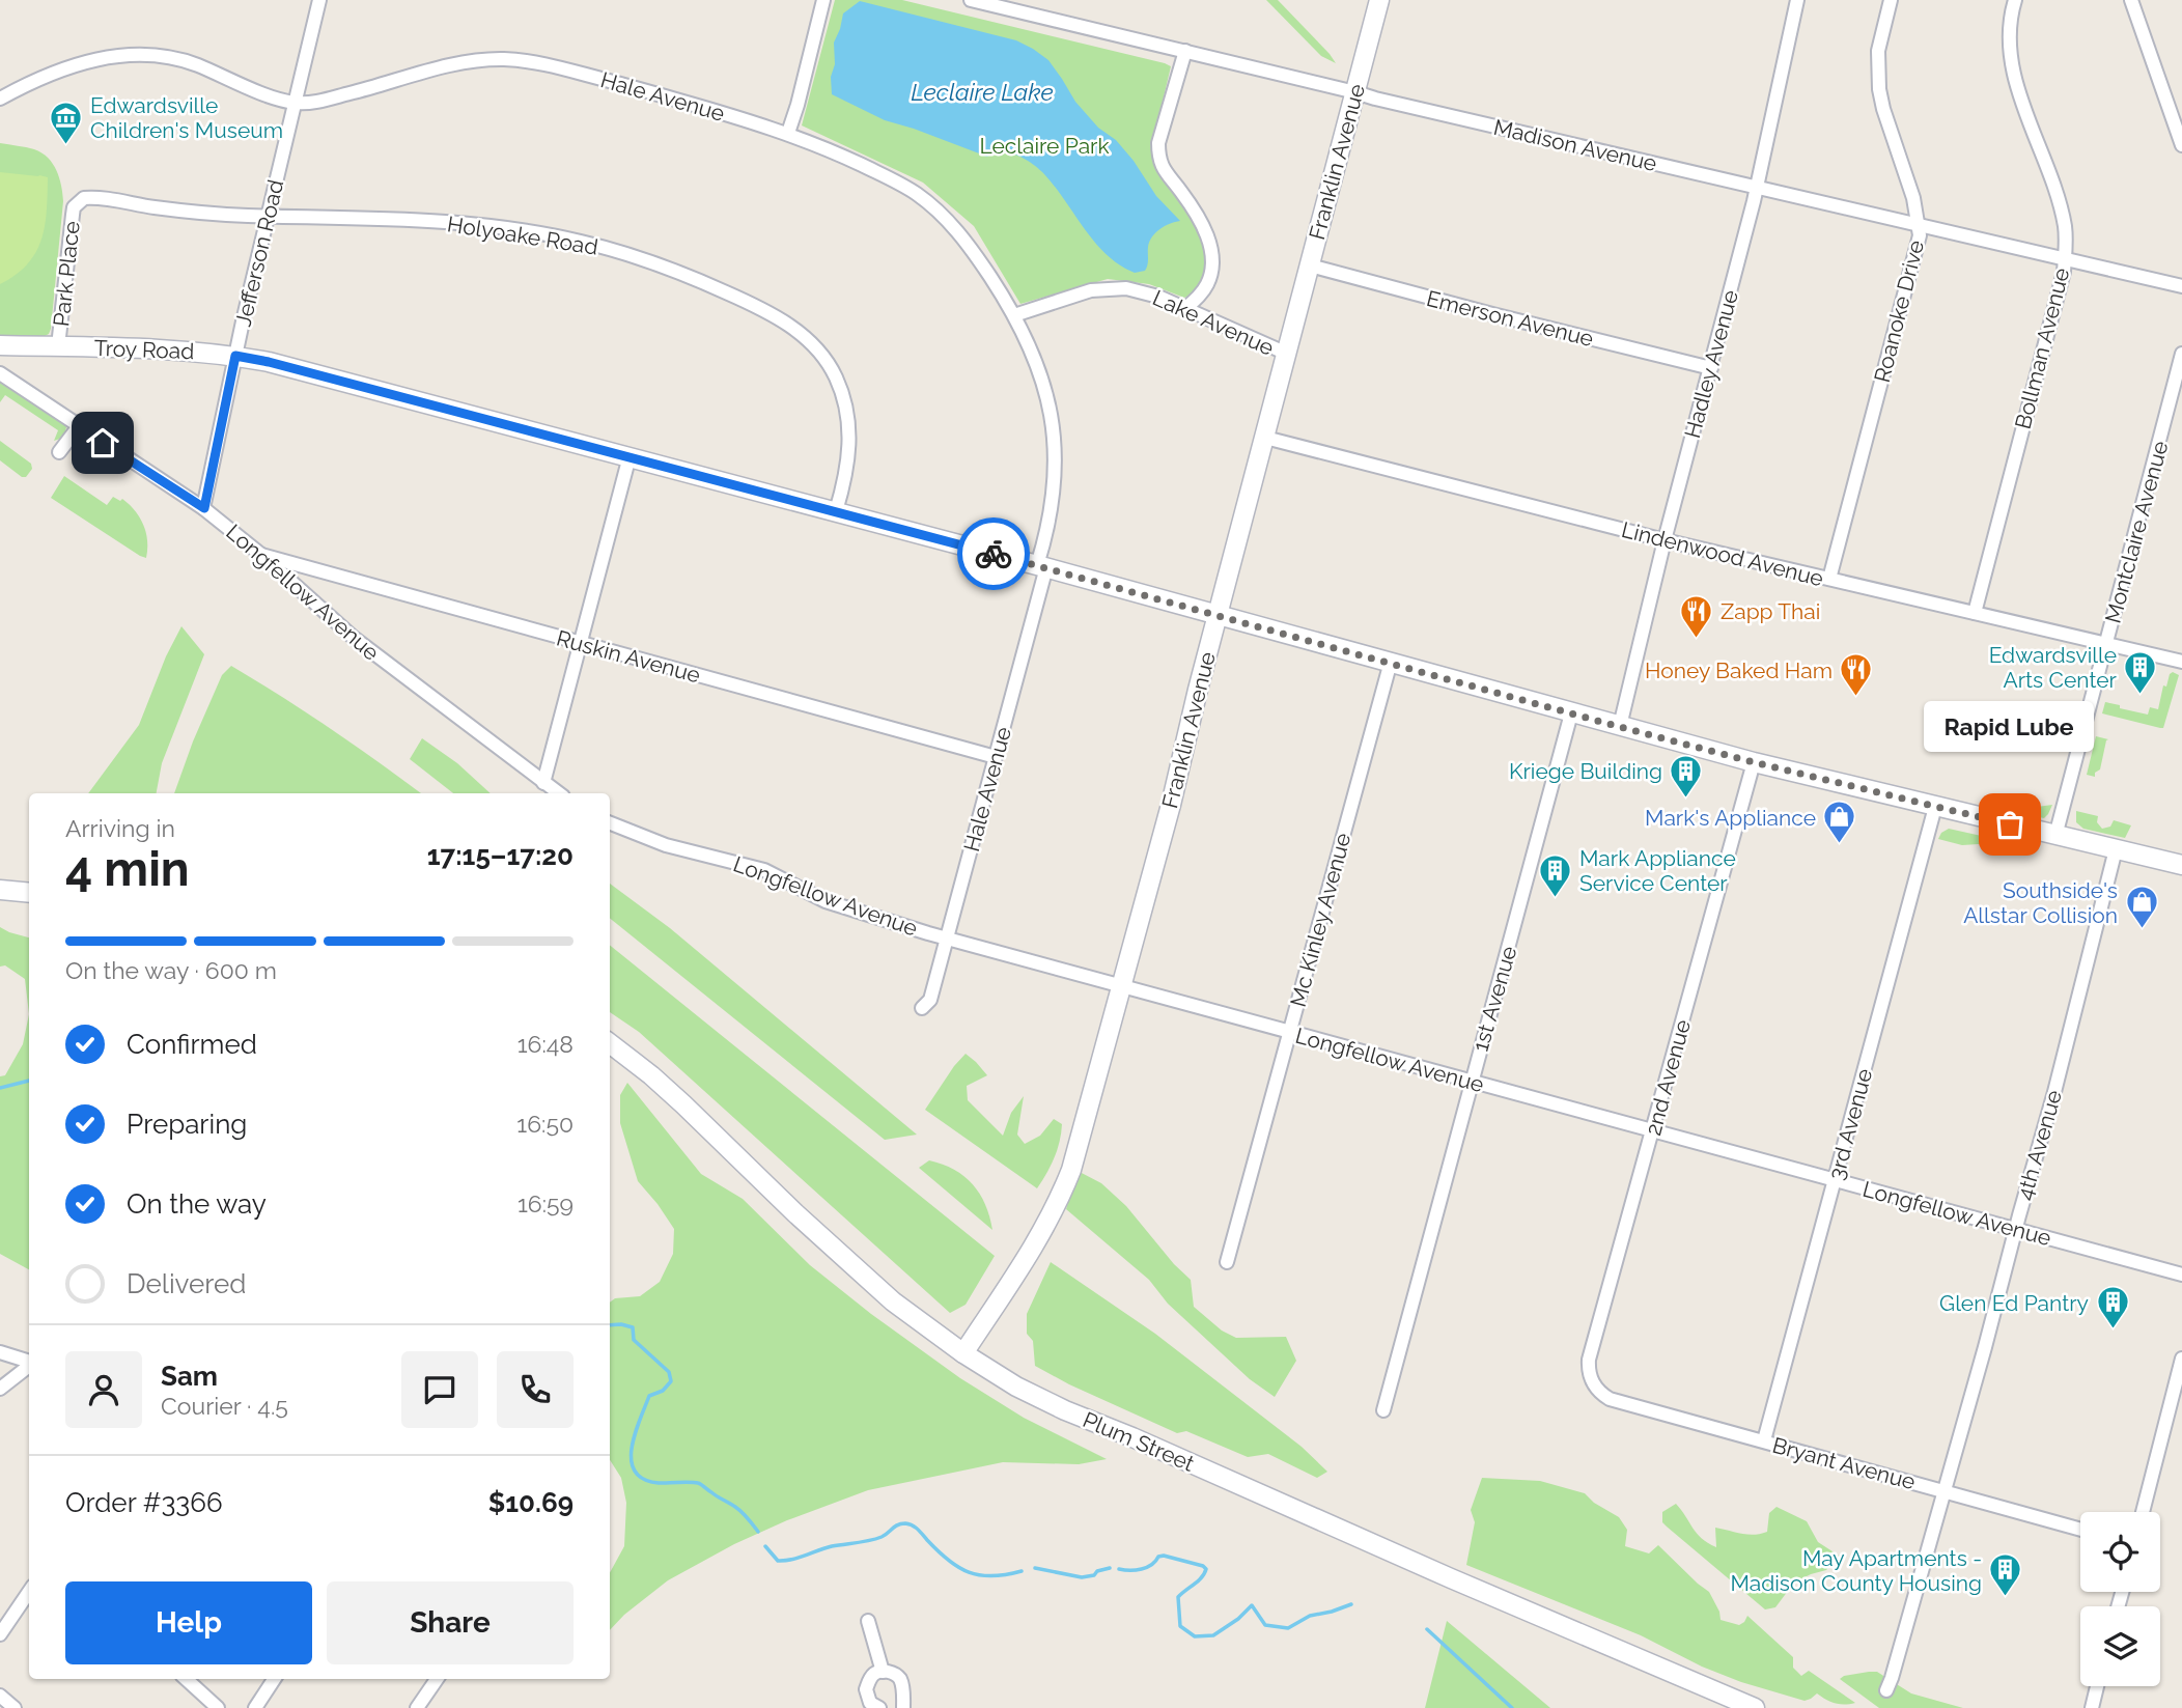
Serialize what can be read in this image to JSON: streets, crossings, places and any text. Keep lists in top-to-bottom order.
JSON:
{
  "streets": {
    "main road": ["Franklin Avenue", "Troy Road", "Plum Street"],
    "street": [
      "Hale Avenue",
      "Madison Avenue",
      "Holyoake Road",
      "Jefferson Road",
      "Park Place",
      "Roanoke Drive",
      "Emerson Avenue",
      "Lake Avenue",
      "Bollman Avenue",
      "Hadley Avenue",
      "Montclaire Avenue",
      "Lindenwood Avenue",
      "Longfellow Avenue",
      "Ruskin Avenue",
      "Mc Kinley Avenue",
      "1st Avenue",
      "2nd Avenue",
      "3rd Avenue",
      "4th Avenue",
      "Bryant Avenue"
    ]
  },
  "crossings": [
    ["Hale Avenue", "Jefferson Road"],
    ["Hale Avenue", "Lake Avenue"],
    ["Hale Avenue", "Troy Road"],
    ["Hale Avenue", "Longfellow Avenue"],
    ["Hale Avenue", "Ruskin Avenue"],
    ["Madison Avenue", "Franklin Avenue"],
    ["Madison Avenue", "Roanoke Drive"],
    ["Madison Avenue", "Bollman Avenue"],
    ["Madison Avenue", "Hadley Avenue"],
    ["Franklin Avenue", "Emerson Avenue"],
    ["Franklin Avenue", "Lake Avenue"],
    ["Franklin Avenue", "Troy Road"],
    ["Franklin Avenue", "Lindenwood Avenue"],
    ["Franklin Avenue", "Longfellow Avenue"],
    ["Franklin Avenue", "Plum Street"],
    ["Holyoake Road", "Jefferson Road"],
    ["Holyoake Road", "Park Place"],
    ["Holyoake Road", "Troy Road"],
    ["Jefferson Road", "Troy Road"],
    ["Jefferson Road", "Longfellow Avenue"],
    ["Park Place", "Troy Road"],
    ["Roanoke Drive", "Lindenwood Avenue"],
    ["Emerson Avenue", "Hadley Avenue"],
    ["Bollman Avenue", "Lindenwood Avenue"],
    ["Troy Road", "Hadley Avenue"],
    ["Troy Road", "Montclaire Avenue"],
    ["Troy Road", "Mc Kinley Avenue"],
    ["Troy Road", "1st Avenue"],
    ["Troy Road", "2nd Avenue"],
    ["Troy Road", "3rd Avenue"],
    ["Troy Road", "4th Avenue"],
    ["Hadley Avenue", "Lindenwood Avenue"],
    ["Montclaire Avenue", "Lindenwood Avenue"],
    ["Longfellow Avenue", "Ruskin Avenue"],
    ["Longfellow Avenue", "Mc Kinley Avenue"],
    ["Longfellow Avenue", "1st Avenue"],
    ["Longfellow Avenue", "2nd Avenue"],
    ["Longfellow Avenue", "3rd Avenue"],
    ["Longfellow Avenue", "4th Avenue"],
    ["2nd Avenue", "Bryant Avenue"],
    ["3rd Avenue", "Bryant Avenue"],
    ["4th Avenue", "Bryant Avenue"]
  ],
  "water": ["Leclaire Lake"],
  "parks": ["Leclaire Park"],
  "places": {
    "museum": ["Edwardsville Children's Museum"],
    "restaurant": ["Zapp Thai", "Honey Baked Ham"],
    "building": [
      "Edwardsville Arts Center",
      "Kriege Building",
      "Mark Appliance Service Center",
      "Glen Ed Pantry",
      "May Apartments - Madison County Housing"
    ],
    "other": ["Rapid Lube"],
    "shop": ["Mark's Appliance", "Southside's Allstar Collision"]
  },
  "page": {
    "bubble": "Rapid Lube",
    "heading": ["4 min", "Arriving in", "17:15–17:20"],
    "panel": [
      "Sam",
      "Courier · 4.5",
      "Order #3366",
      "$10.69"
    ],
    "bar": "On the way · 600 m",
    "list": [
      ["Confirmed", "16:48"],
      ["Preparing", "16:50"],
      ["On the way", "16:59"],
      "Delivered"
    ],
    "buttons": ["Help", "Share"]
  }
}
